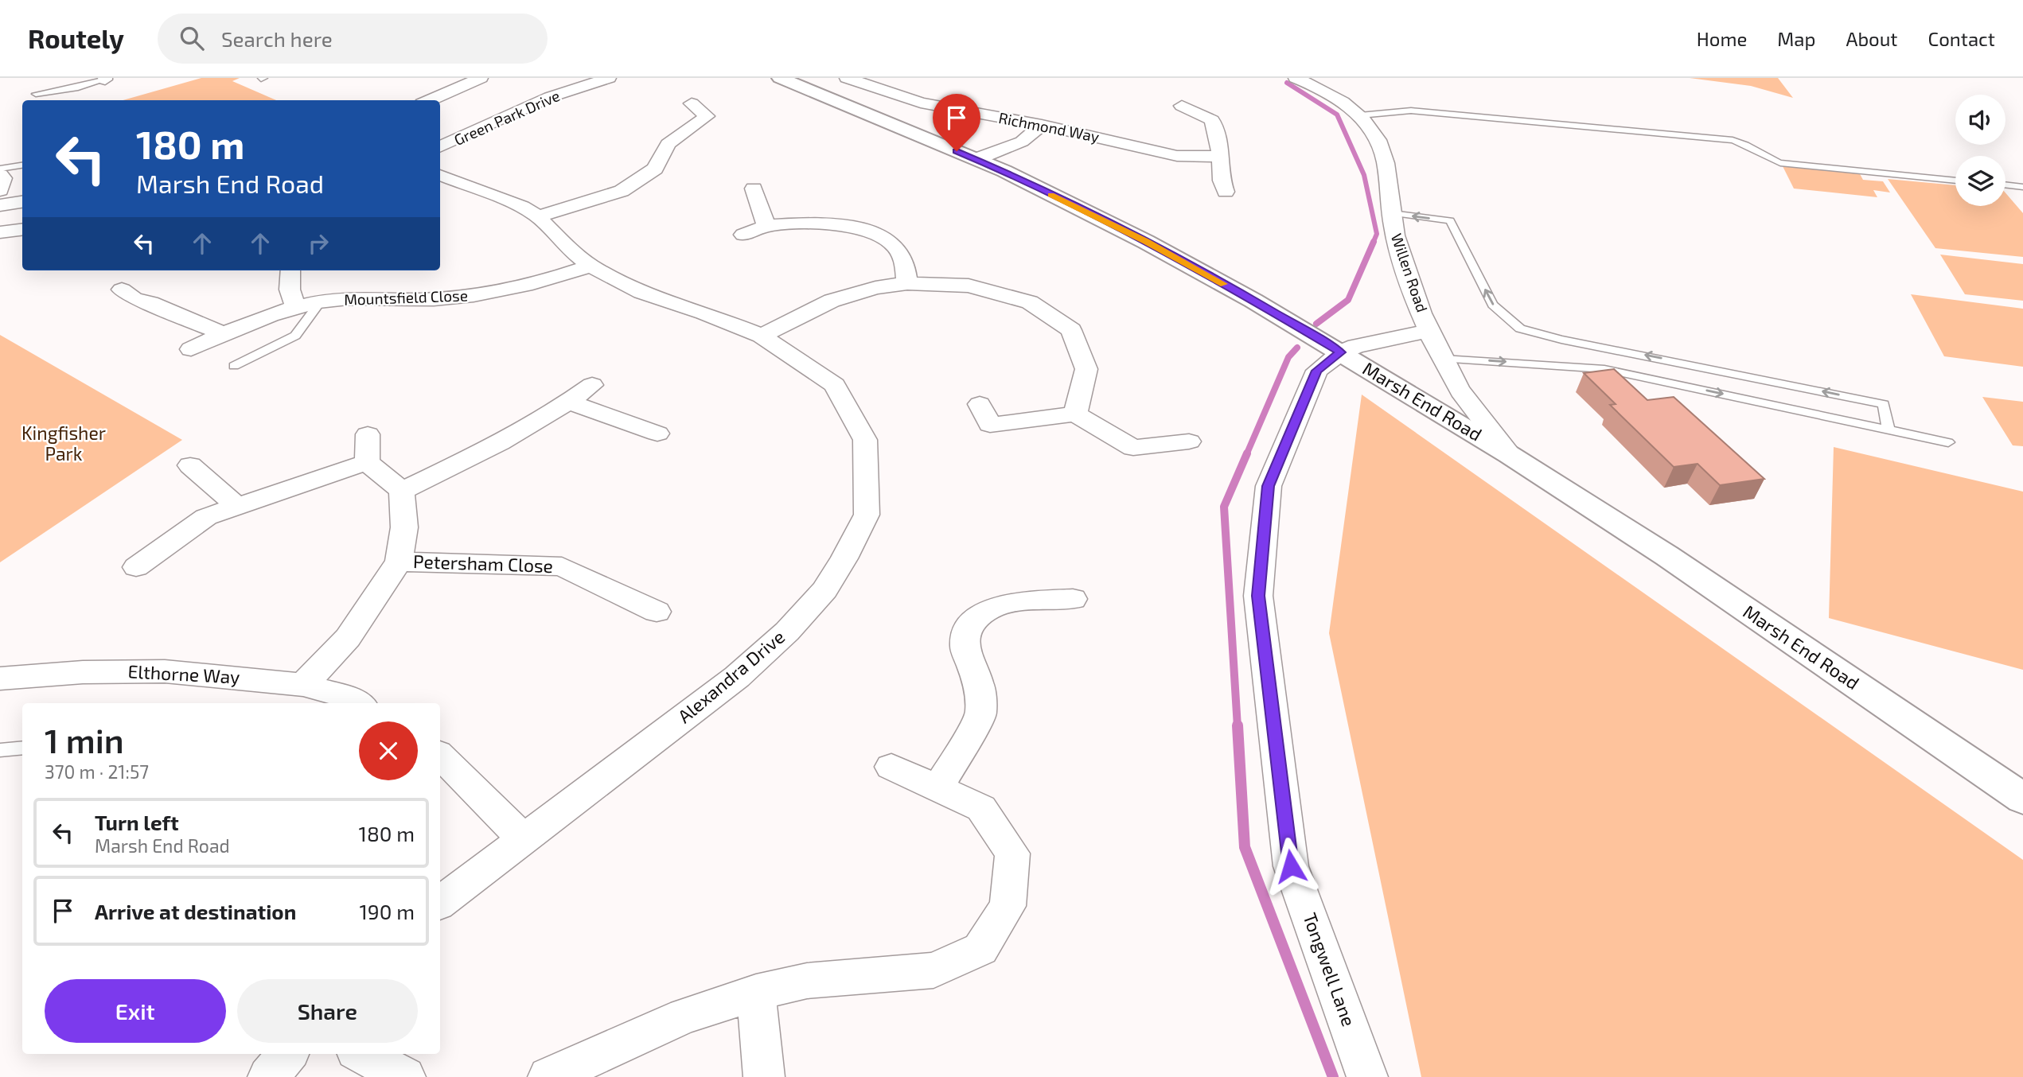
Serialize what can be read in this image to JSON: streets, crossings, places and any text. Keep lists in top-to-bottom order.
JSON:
{
  "streets": {
    "street": [
      "Green Park Drive",
      "Richmond Way",
      "Willen Road",
      "Mountsfield Close",
      "Marsh End Road",
      "Petersham Close",
      "Elthorne Way",
      "Alexandra Drive",
      "Tongwell Lane"
    ]
  },
  "crossings": [
    ["Willen Road", "Marsh End Road"],
    ["Willen Road", "Tongwell Lane"],
    ["Mountsfield Close", "Alexandra Drive"],
    ["Marsh End Road", "Tongwell Lane"],
    ["Petersham Close", "Elthorne Way"]
  ],
  "parks": ["Kingfisher Park"],
  "page": {
    "header": "Routely",
    "search": "Search here",
    "nav": [
      "Home",
      "Map",
      "About",
      "Contact"
    ],
    "turn": ["180 m", "Marsh End Road"],
    "heading": ["1 min", "370 m · 21:57"],
    "list": [
      {
        "name": "Turn left",
        "note": "Marsh End Road",
        "value": "180 m"
      },
      {
        "name": "Arrive at destination",
        "value": "190 m"
      }
    ],
    "buttons": ["Exit", "Share"]
  }
}
